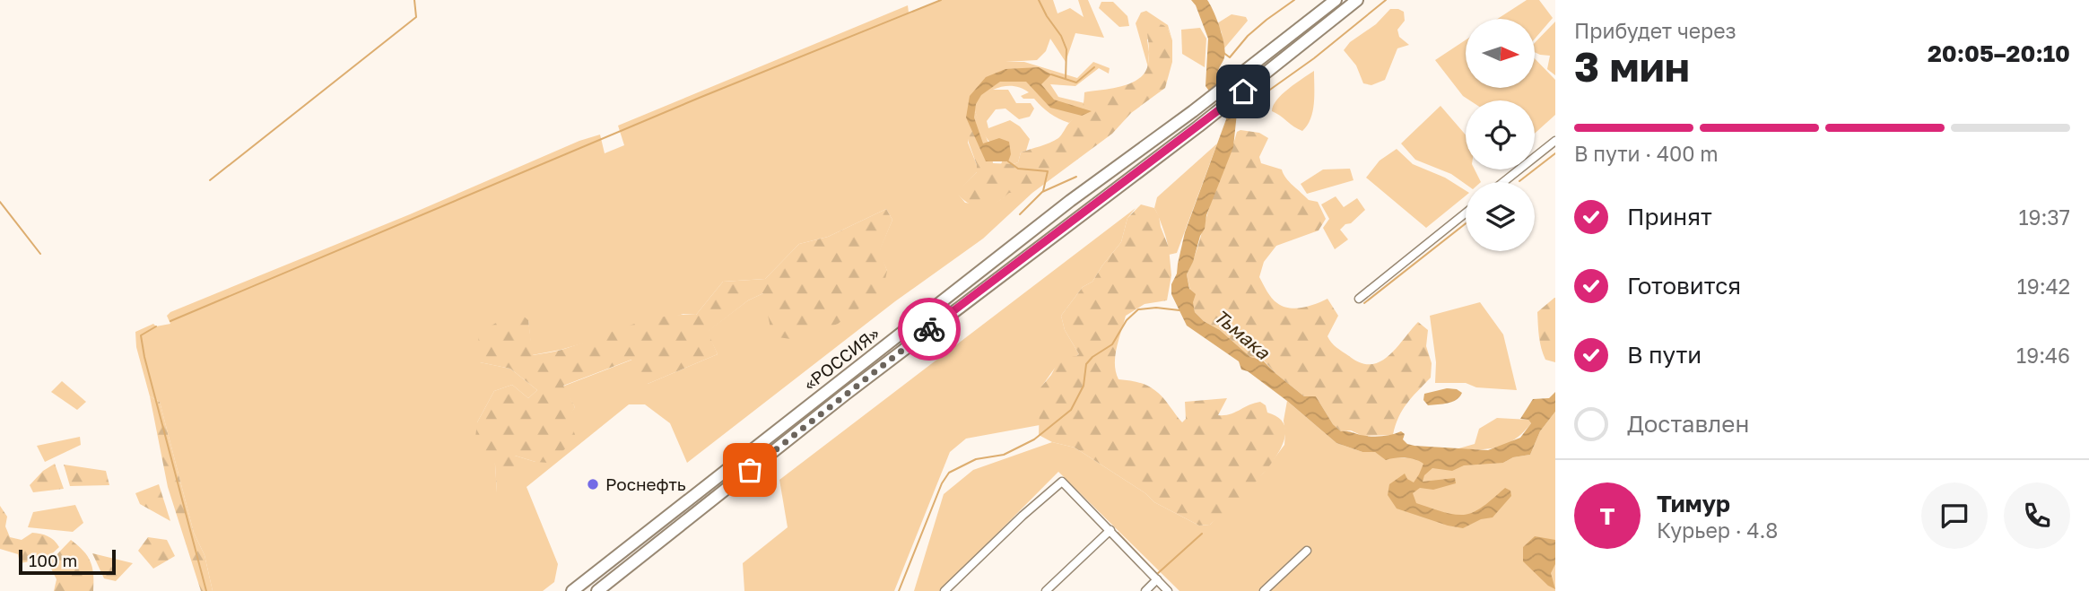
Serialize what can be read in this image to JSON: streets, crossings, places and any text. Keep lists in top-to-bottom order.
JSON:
{
  "streets": {
    "highway": ["«РОССИЯ»"]
  },
  "water": ["Тьмака"],
  "places": ["Роснефть"],
  "scale_bar": "100 m",
  "north": "right",
  "page": {
    "heading": ["3 мин", "Прибудет через", "20:05–20:10"],
    "panel": ["Тимур", "Курьер · 4.8"],
    "bar": "В пути · 400 m",
    "list": [
      ["Принят", "19:37"],
      ["Готовится", "19:42"],
      ["В пути", "19:46"],
      "Доставлен"
    ],
    "round": "Т",
    "scale": "100 m"
  }
}
